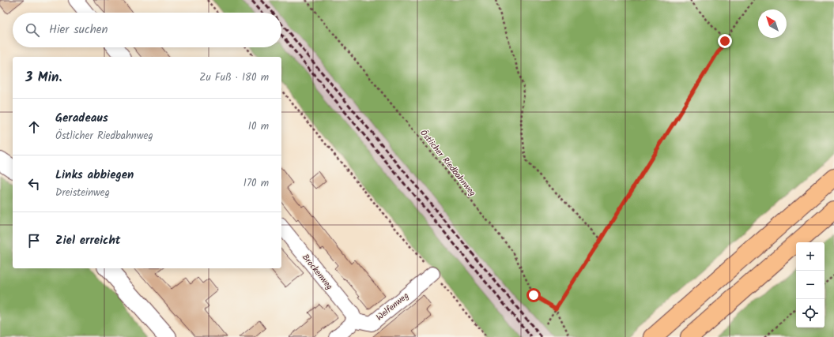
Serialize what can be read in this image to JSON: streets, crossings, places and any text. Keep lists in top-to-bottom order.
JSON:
{
  "streets": {
    "street": ["Brockenweg", "Welfenweg"],
    "path": ["Östlicher Riedbahnweg"]
  },
  "crossings": [
    ["Brockenweg", "Welfenweg"]
  ],
  "north": "top left",
  "page": {
    "search": "Hier suchen",
    "heading": ["3 Min.", "Zu Fuß · 180 m"],
    "list": [
      ["Geradeaus", "Östlicher Riedbahnweg", "10 m"],
      ["Links abbiegen", "Dreisteinweg", "170 m"],
      "Ziel erreicht"
    ],
    "map_buttons": ["+", "−"]
  }
}
